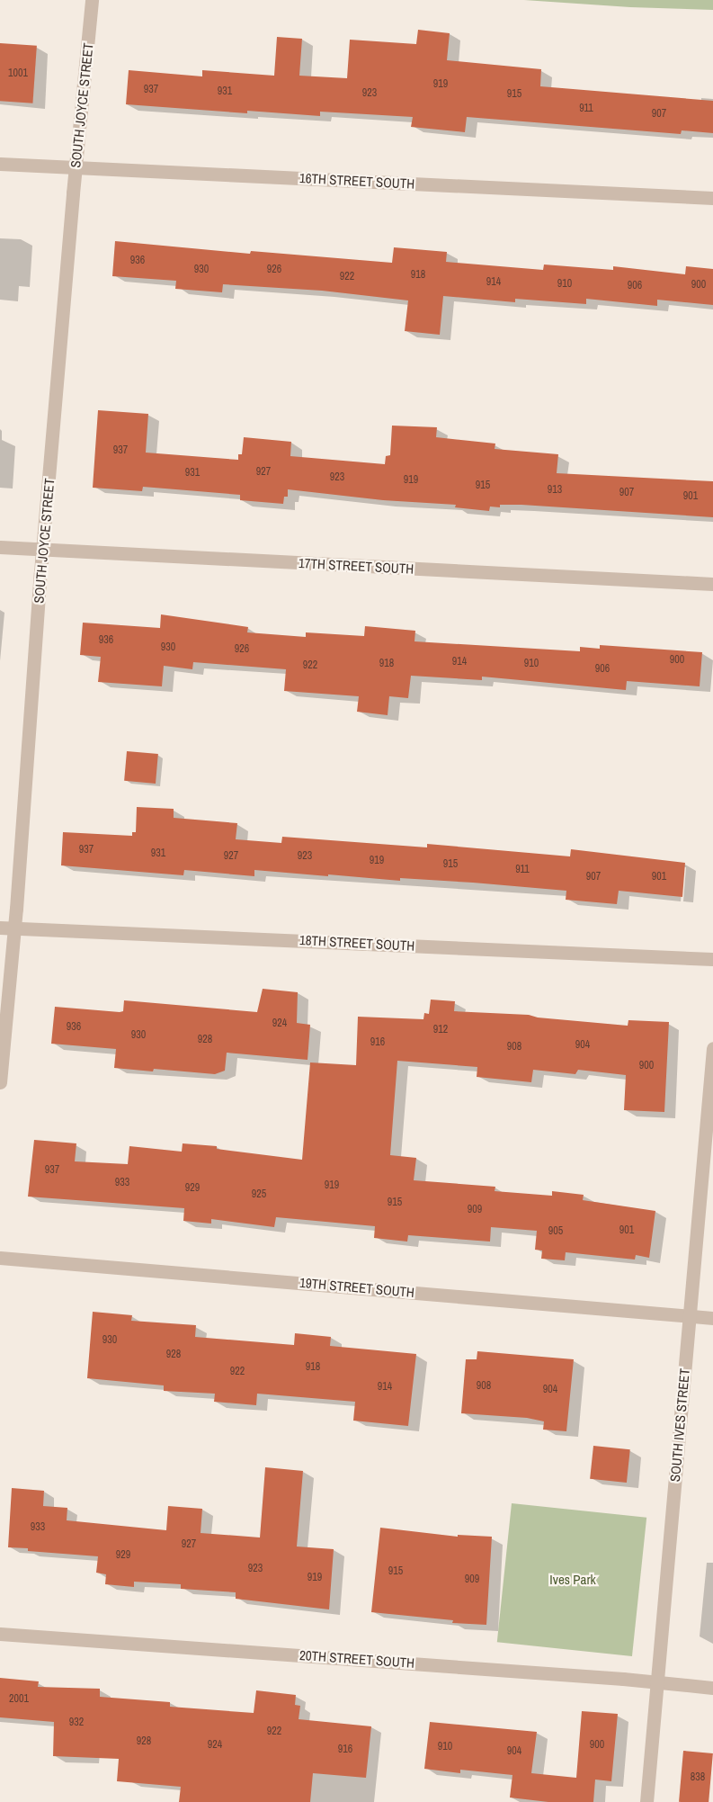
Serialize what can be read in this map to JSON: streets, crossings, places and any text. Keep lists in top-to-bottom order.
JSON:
{
  "streets": {
    "street": [
      "SOUTH JOYCE STREET",
      "16TH STREET SOUTH",
      "17TH STREET SOUTH",
      "18TH STREET SOUTH",
      "19TH STREET SOUTH",
      "SOUTH IVES STREET",
      "20TH STREET SOUTH"
    ]
  },
  "crossings": [
    ["SOUTH JOYCE STREET", "16TH STREET SOUTH"],
    ["SOUTH JOYCE STREET", "17TH STREET SOUTH"],
    ["SOUTH JOYCE STREET", "18TH STREET SOUTH"],
    ["19TH STREET SOUTH", "SOUTH IVES STREET"],
    ["SOUTH IVES STREET", "20TH STREET SOUTH"]
  ],
  "parks": ["Ives Park"],
  "house_numbers": [
    "1001",
    "919",
    "937",
    "931",
    "923",
    "915",
    "911",
    "907",
    "936",
    "930",
    "926",
    "918",
    "922",
    "914",
    "910",
    "900",
    "906",
    "937",
    "927",
    "931",
    "923",
    "919",
    "915",
    "913",
    "907",
    "901",
    "936",
    "930",
    "926",
    "900",
    "914",
    "918",
    "910",
    "922",
    "906",
    "937",
    "931",
    "927",
    "923",
    "919",
    "915",
    "911",
    "907",
    "901",
    "924",
    "936",
    "912",
    "930",
    "928",
    "916",
    "904",
    "908",
    "900",
    "937",
    "933",
    "919",
    "929",
    "925",
    "915",
    "909",
    "901",
    "905",
    "930",
    "928",
    "918",
    "922",
    "908",
    "914",
    "904",
    "933",
    "927",
    "929",
    "923",
    "915",
    "919",
    "909",
    "2001",
    "932",
    "922",
    "928",
    "924",
    "900",
    "910",
    "916",
    "904",
    "838"
  ]
}
